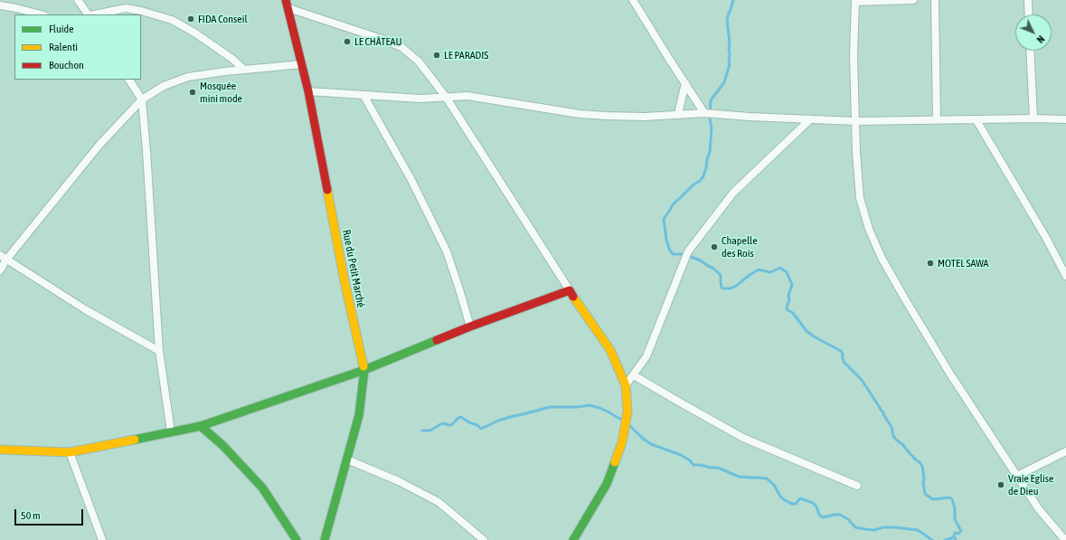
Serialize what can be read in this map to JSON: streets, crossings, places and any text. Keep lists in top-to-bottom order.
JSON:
{
  "streets": {
    "street": ["Rue du Petit Marché"]
  },
  "places": [
    "FIDA Conseil",
    "LE CHÂTEAU",
    "LE PARADIS",
    "Mosquée mini mode",
    "Chapelle des Rois",
    "MOTEL SAWA",
    "Vraie Eglise de Dieu"
  ],
  "legend": ["Fluide", "Ralenti", "Bouchon"],
  "scale_bar": "50 m",
  "north": "bottom right"
}
